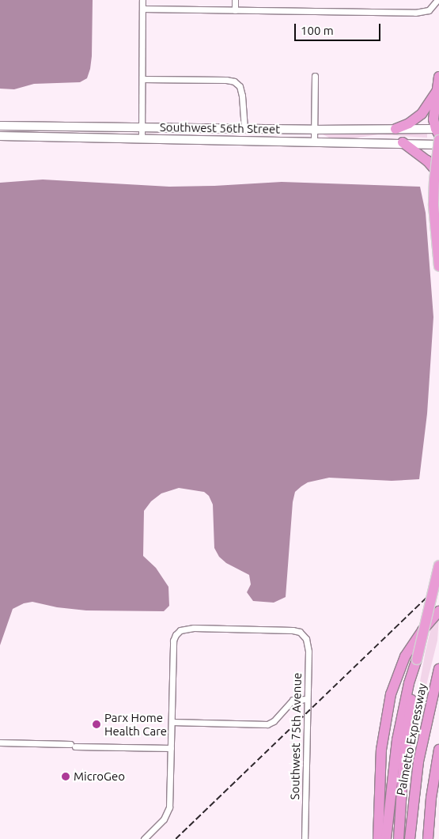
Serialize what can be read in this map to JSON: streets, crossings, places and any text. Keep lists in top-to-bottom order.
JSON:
{
  "streets": {
    "highway": ["Palmetto Expressway"],
    "main road": ["Southwest 56th Street"],
    "street": ["Southwest 75th Avenue"]
  },
  "places": ["Parx Home Health Care", "MicroGeo"],
  "scale_bar": "100 m"
}
